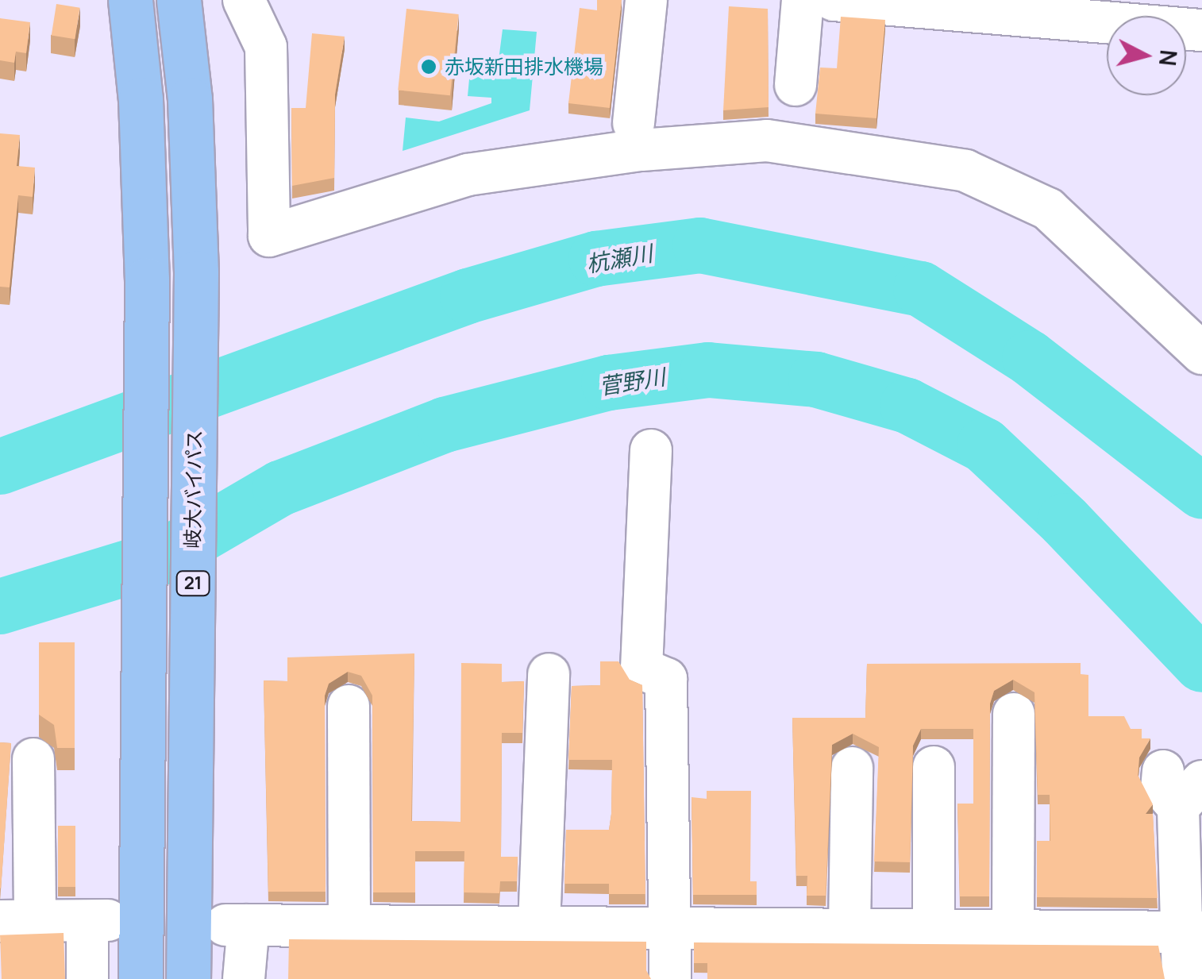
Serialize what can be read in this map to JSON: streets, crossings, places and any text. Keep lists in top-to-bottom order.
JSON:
{
  "streets": {
    "highway": ["岐大バイパス", "21"]
  },
  "water": ["杭瀬川", "菅野川"],
  "places": ["赤坂新田排水機場"],
  "north": "right"
}
